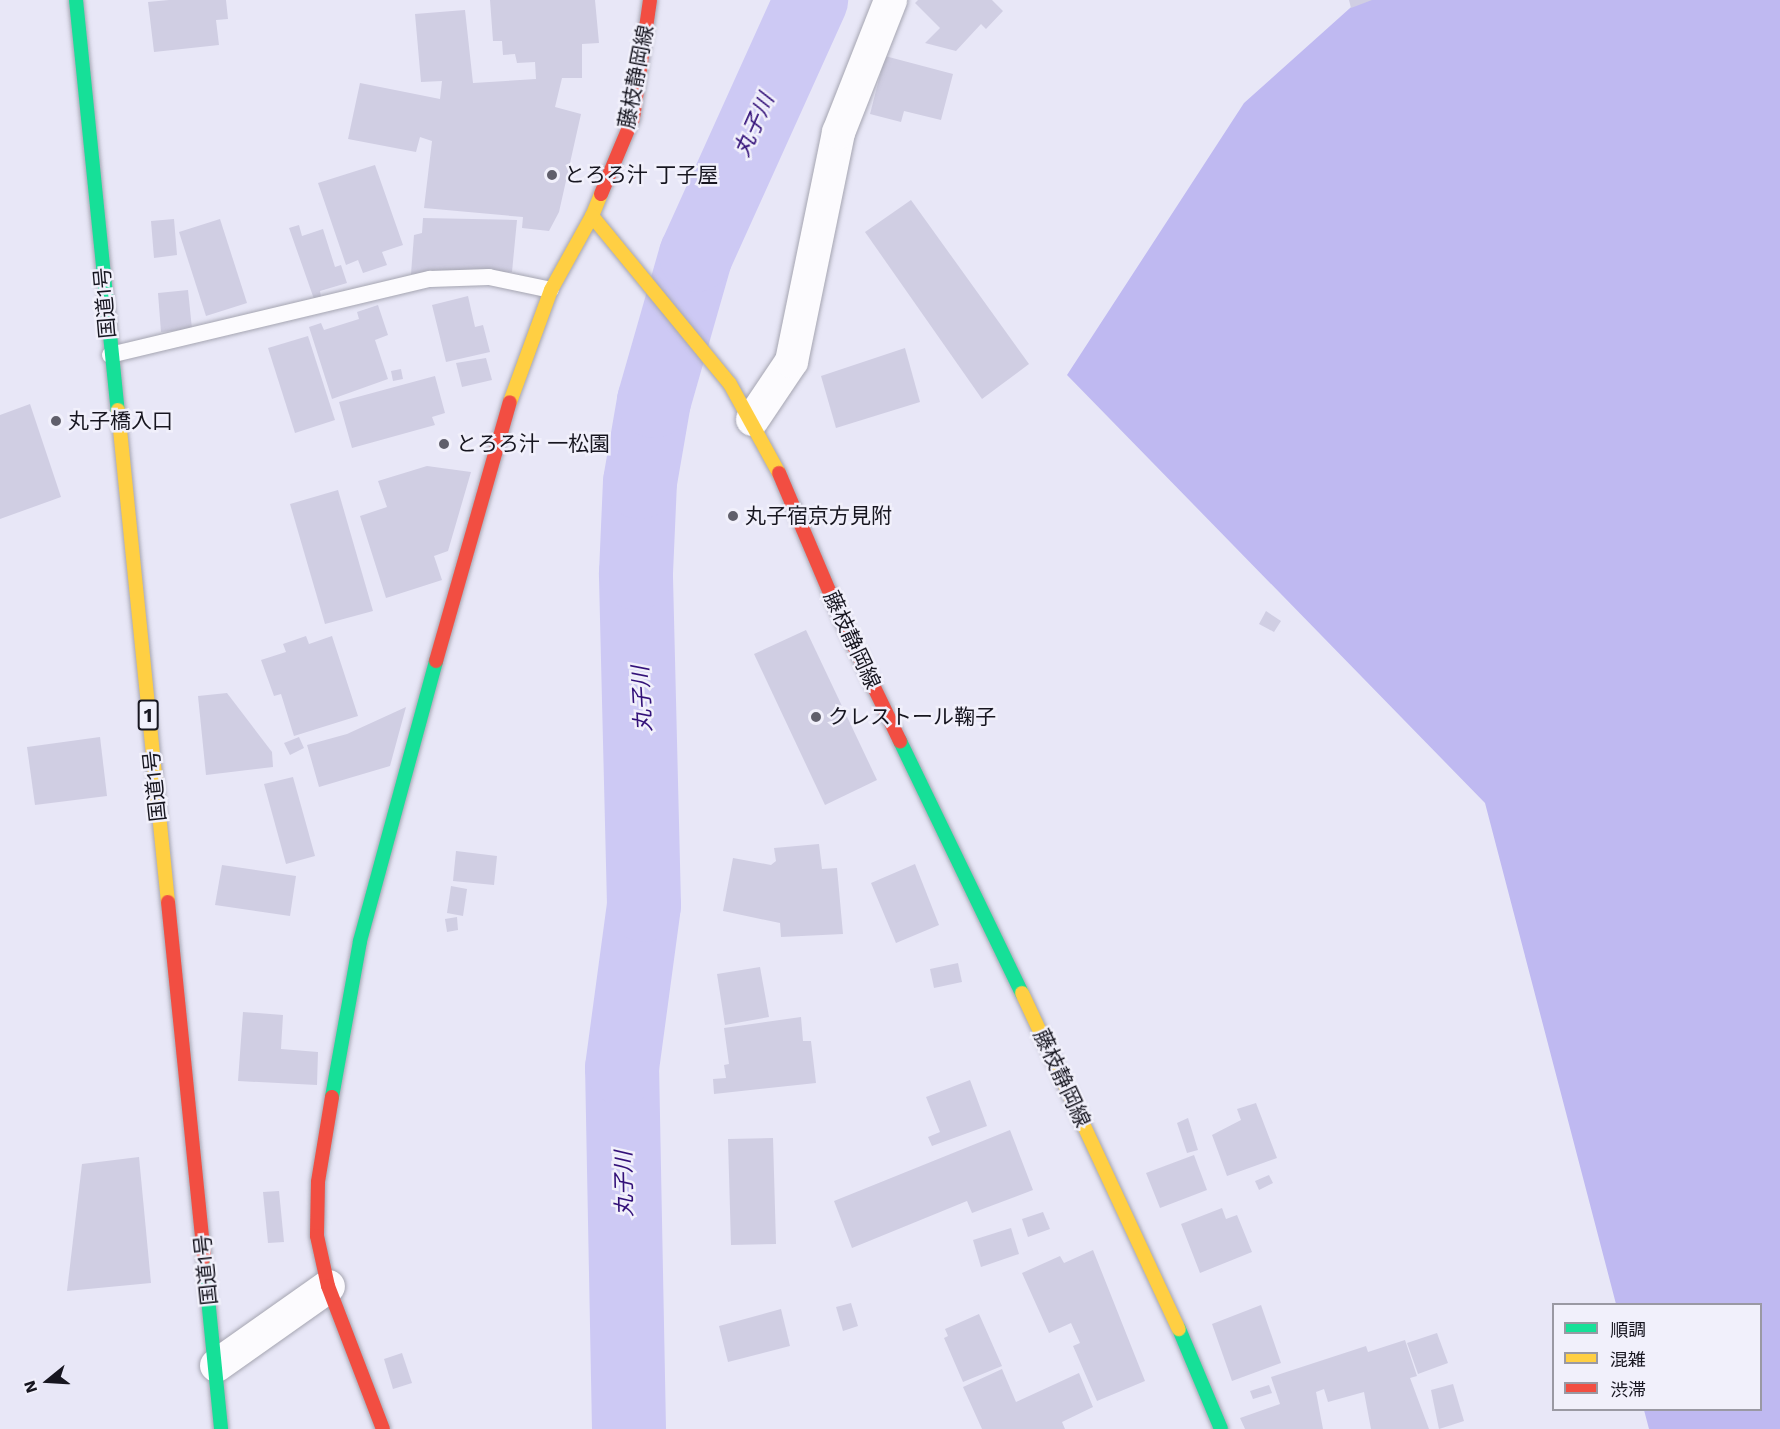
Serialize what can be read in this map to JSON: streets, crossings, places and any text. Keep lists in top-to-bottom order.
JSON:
{
  "streets": {
    "main road": ["藤枝静岡線", "国道1号", "1"]
  },
  "water": ["丸子川"],
  "places": [
    "とろろ汁 丁子屋",
    "丸子橋入口",
    "とろろ汁 一松園",
    "丸子宿京方見附",
    "クレストール鞠子"
  ],
  "legend": ["順調", "混雑", "渋滞"],
  "north": "left"
}
